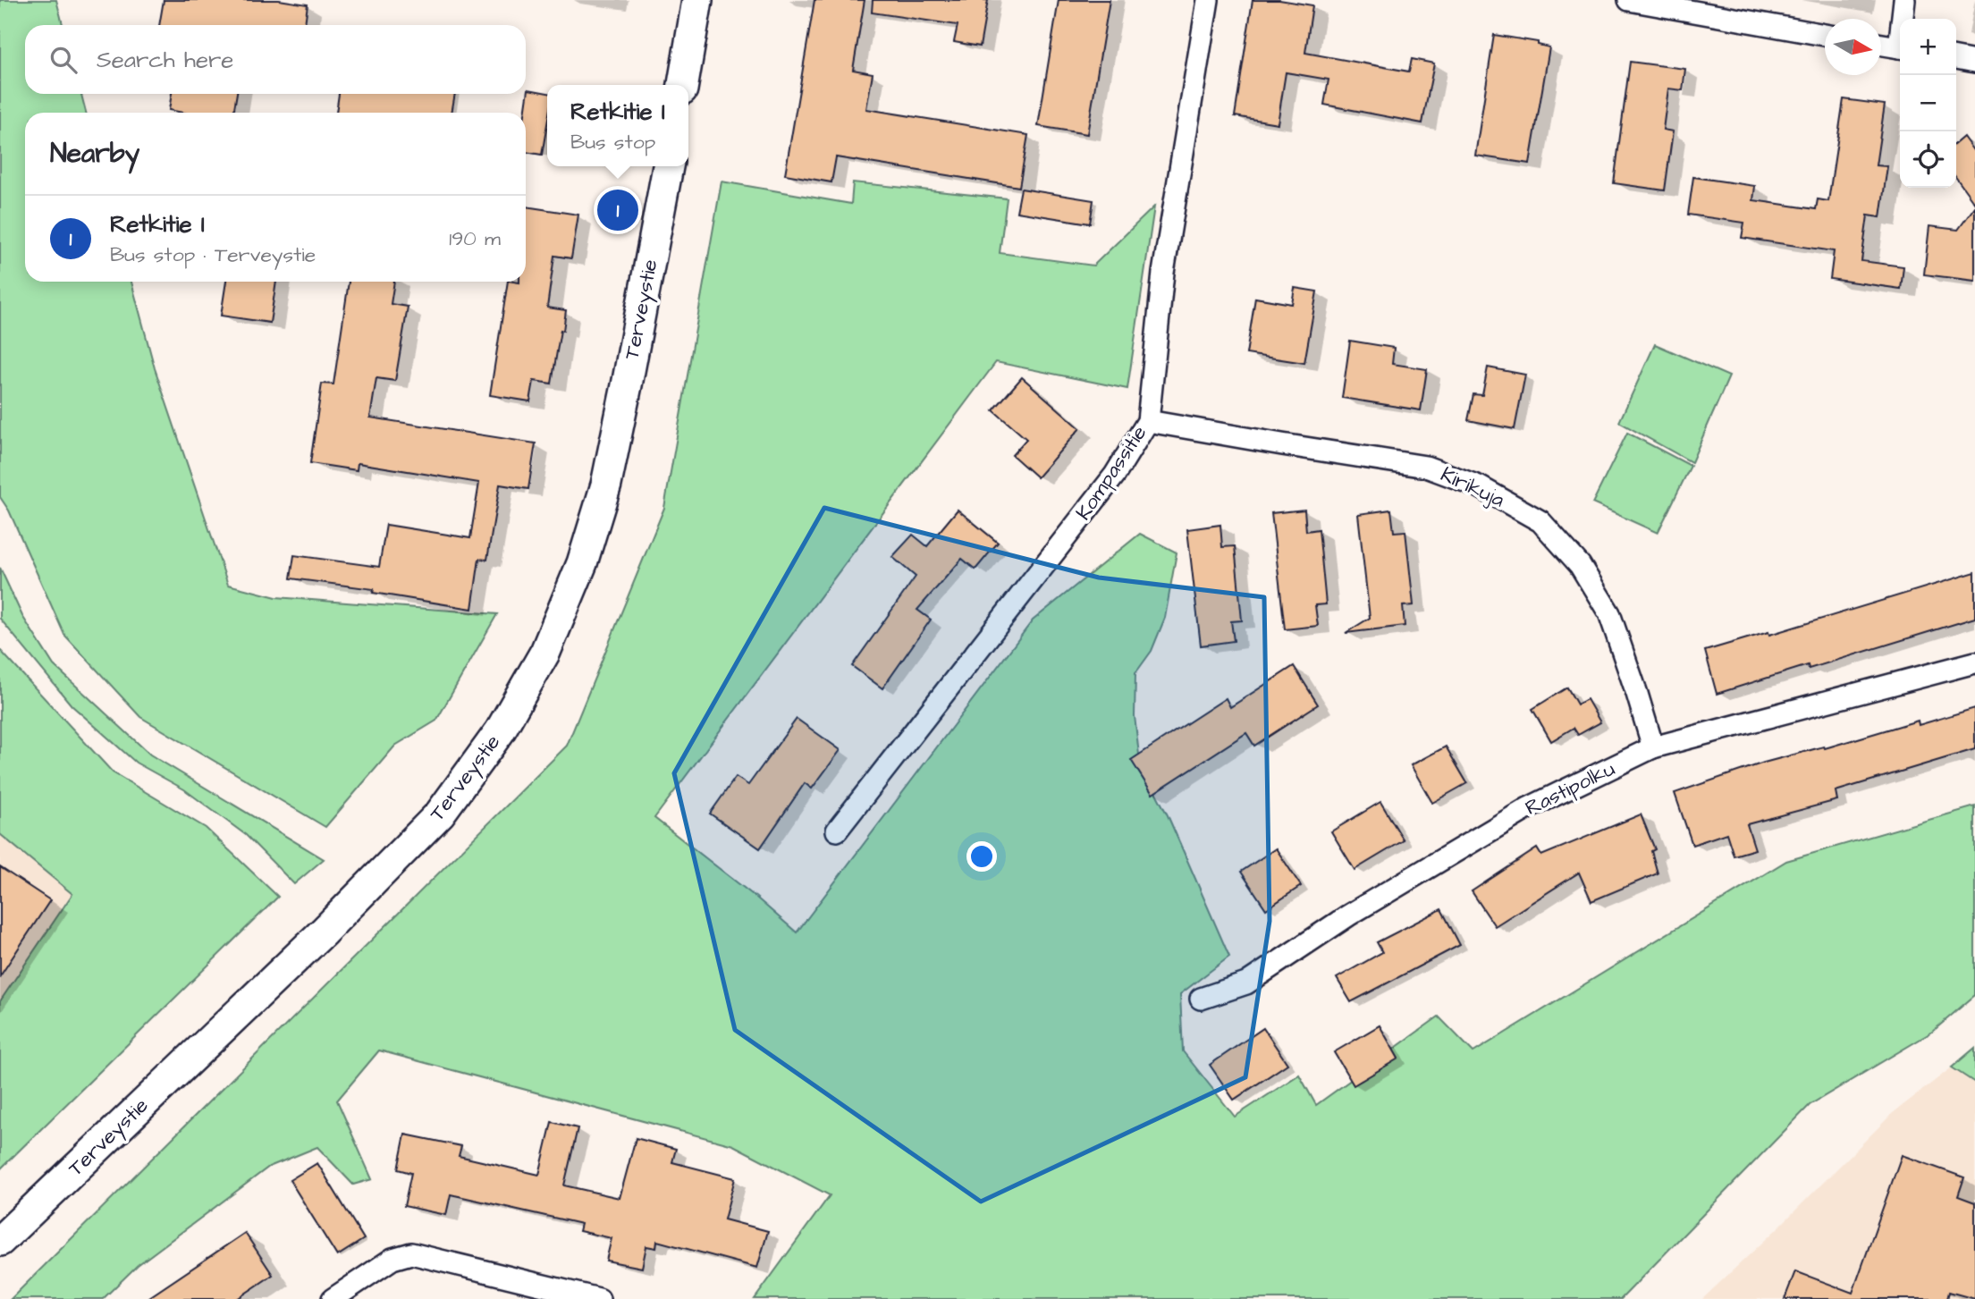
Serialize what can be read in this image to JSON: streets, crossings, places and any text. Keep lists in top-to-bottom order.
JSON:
{
  "streets": {
    "main road": ["Terveystie"],
    "street": ["Kompassitie", "Kirikuja", "Rastipolku"]
  },
  "crossings": [
    ["Kompassitie", "Kirikuja"],
    ["Kirikuja", "Rastipolku"]
  ],
  "north": "right",
  "page": {
    "map_buttons": ["+", "−"],
    "search": "Search here",
    "popup": ["Retkitie I", "Bus stop"],
    "heading": "Nearby",
    "pins": "1",
    "list": [
      {
        "mark": "1",
        "name": "Retkitie I",
        "note": "Bus stop · Terveystie",
        "value": "190 m"
      }
    ]
  }
}
